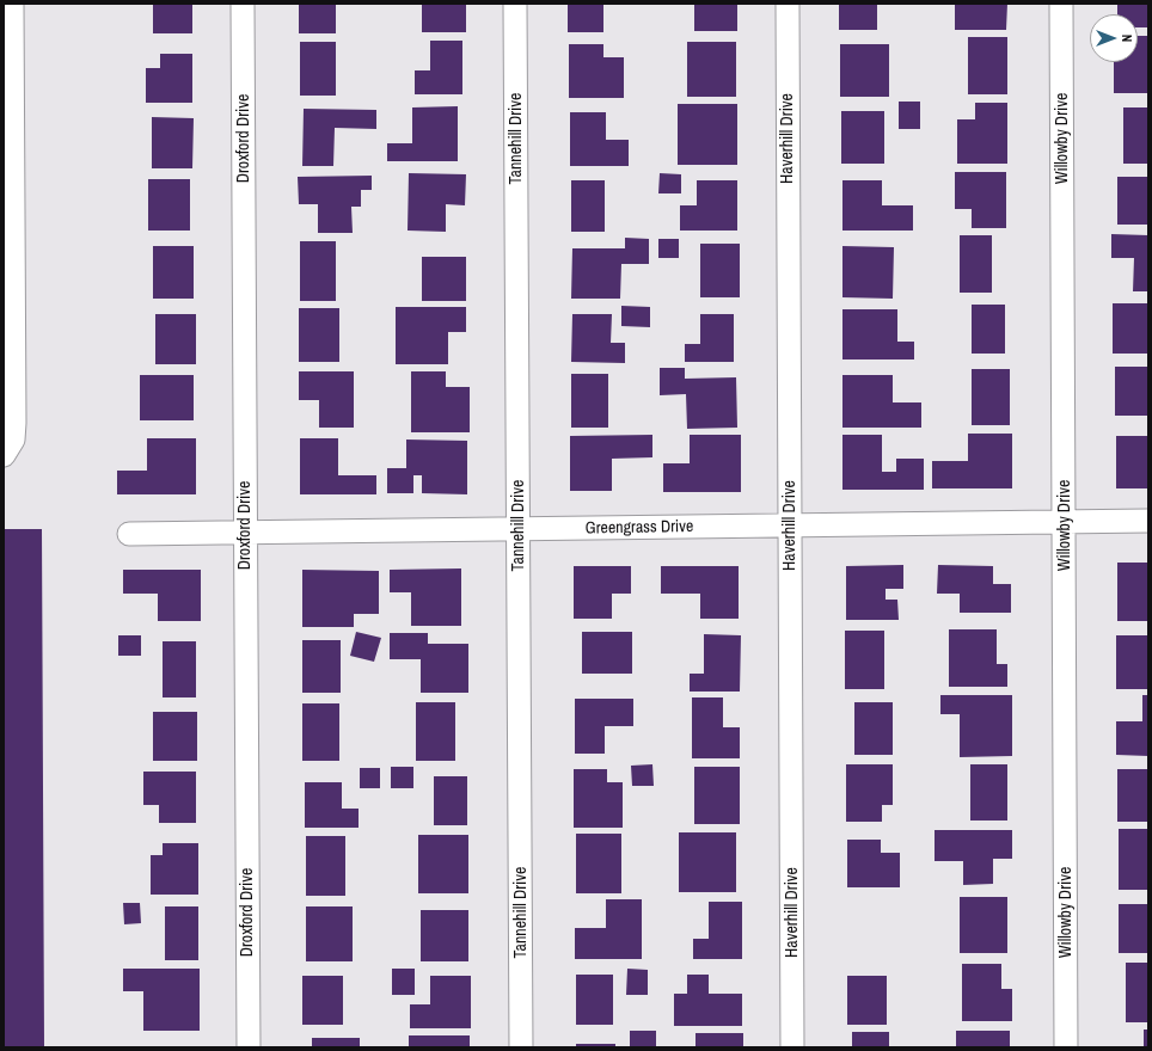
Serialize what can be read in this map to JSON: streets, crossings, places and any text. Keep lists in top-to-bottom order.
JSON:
{
  "streets": {
    "street": [
      "Droxford Drive",
      "Tannehill Drive",
      "Haverhill Drive",
      "Willowby Drive",
      "Greengrass Drive"
    ]
  },
  "crossings": [
    ["Droxford Drive", "Greengrass Drive"],
    ["Tannehill Drive", "Greengrass Drive"],
    ["Haverhill Drive", "Greengrass Drive"],
    ["Willowby Drive", "Greengrass Drive"]
  ],
  "north": "right"
}
